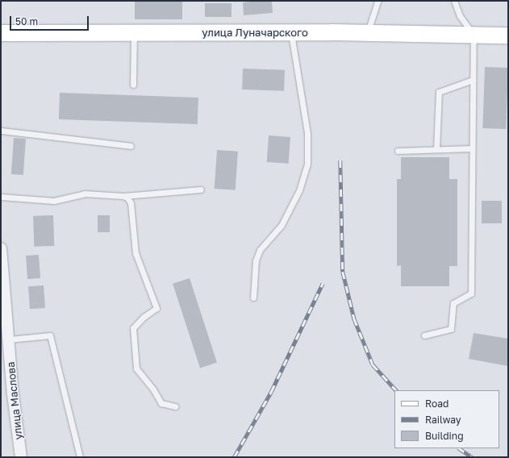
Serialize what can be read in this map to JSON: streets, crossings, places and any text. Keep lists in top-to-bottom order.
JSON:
{
  "streets": {
    "main road": ["улица Луначарского"],
    "street": ["улица Маслова"]
  },
  "legend": ["Road", "Railway", "Building"],
  "scale_bar": "50 m"
}
